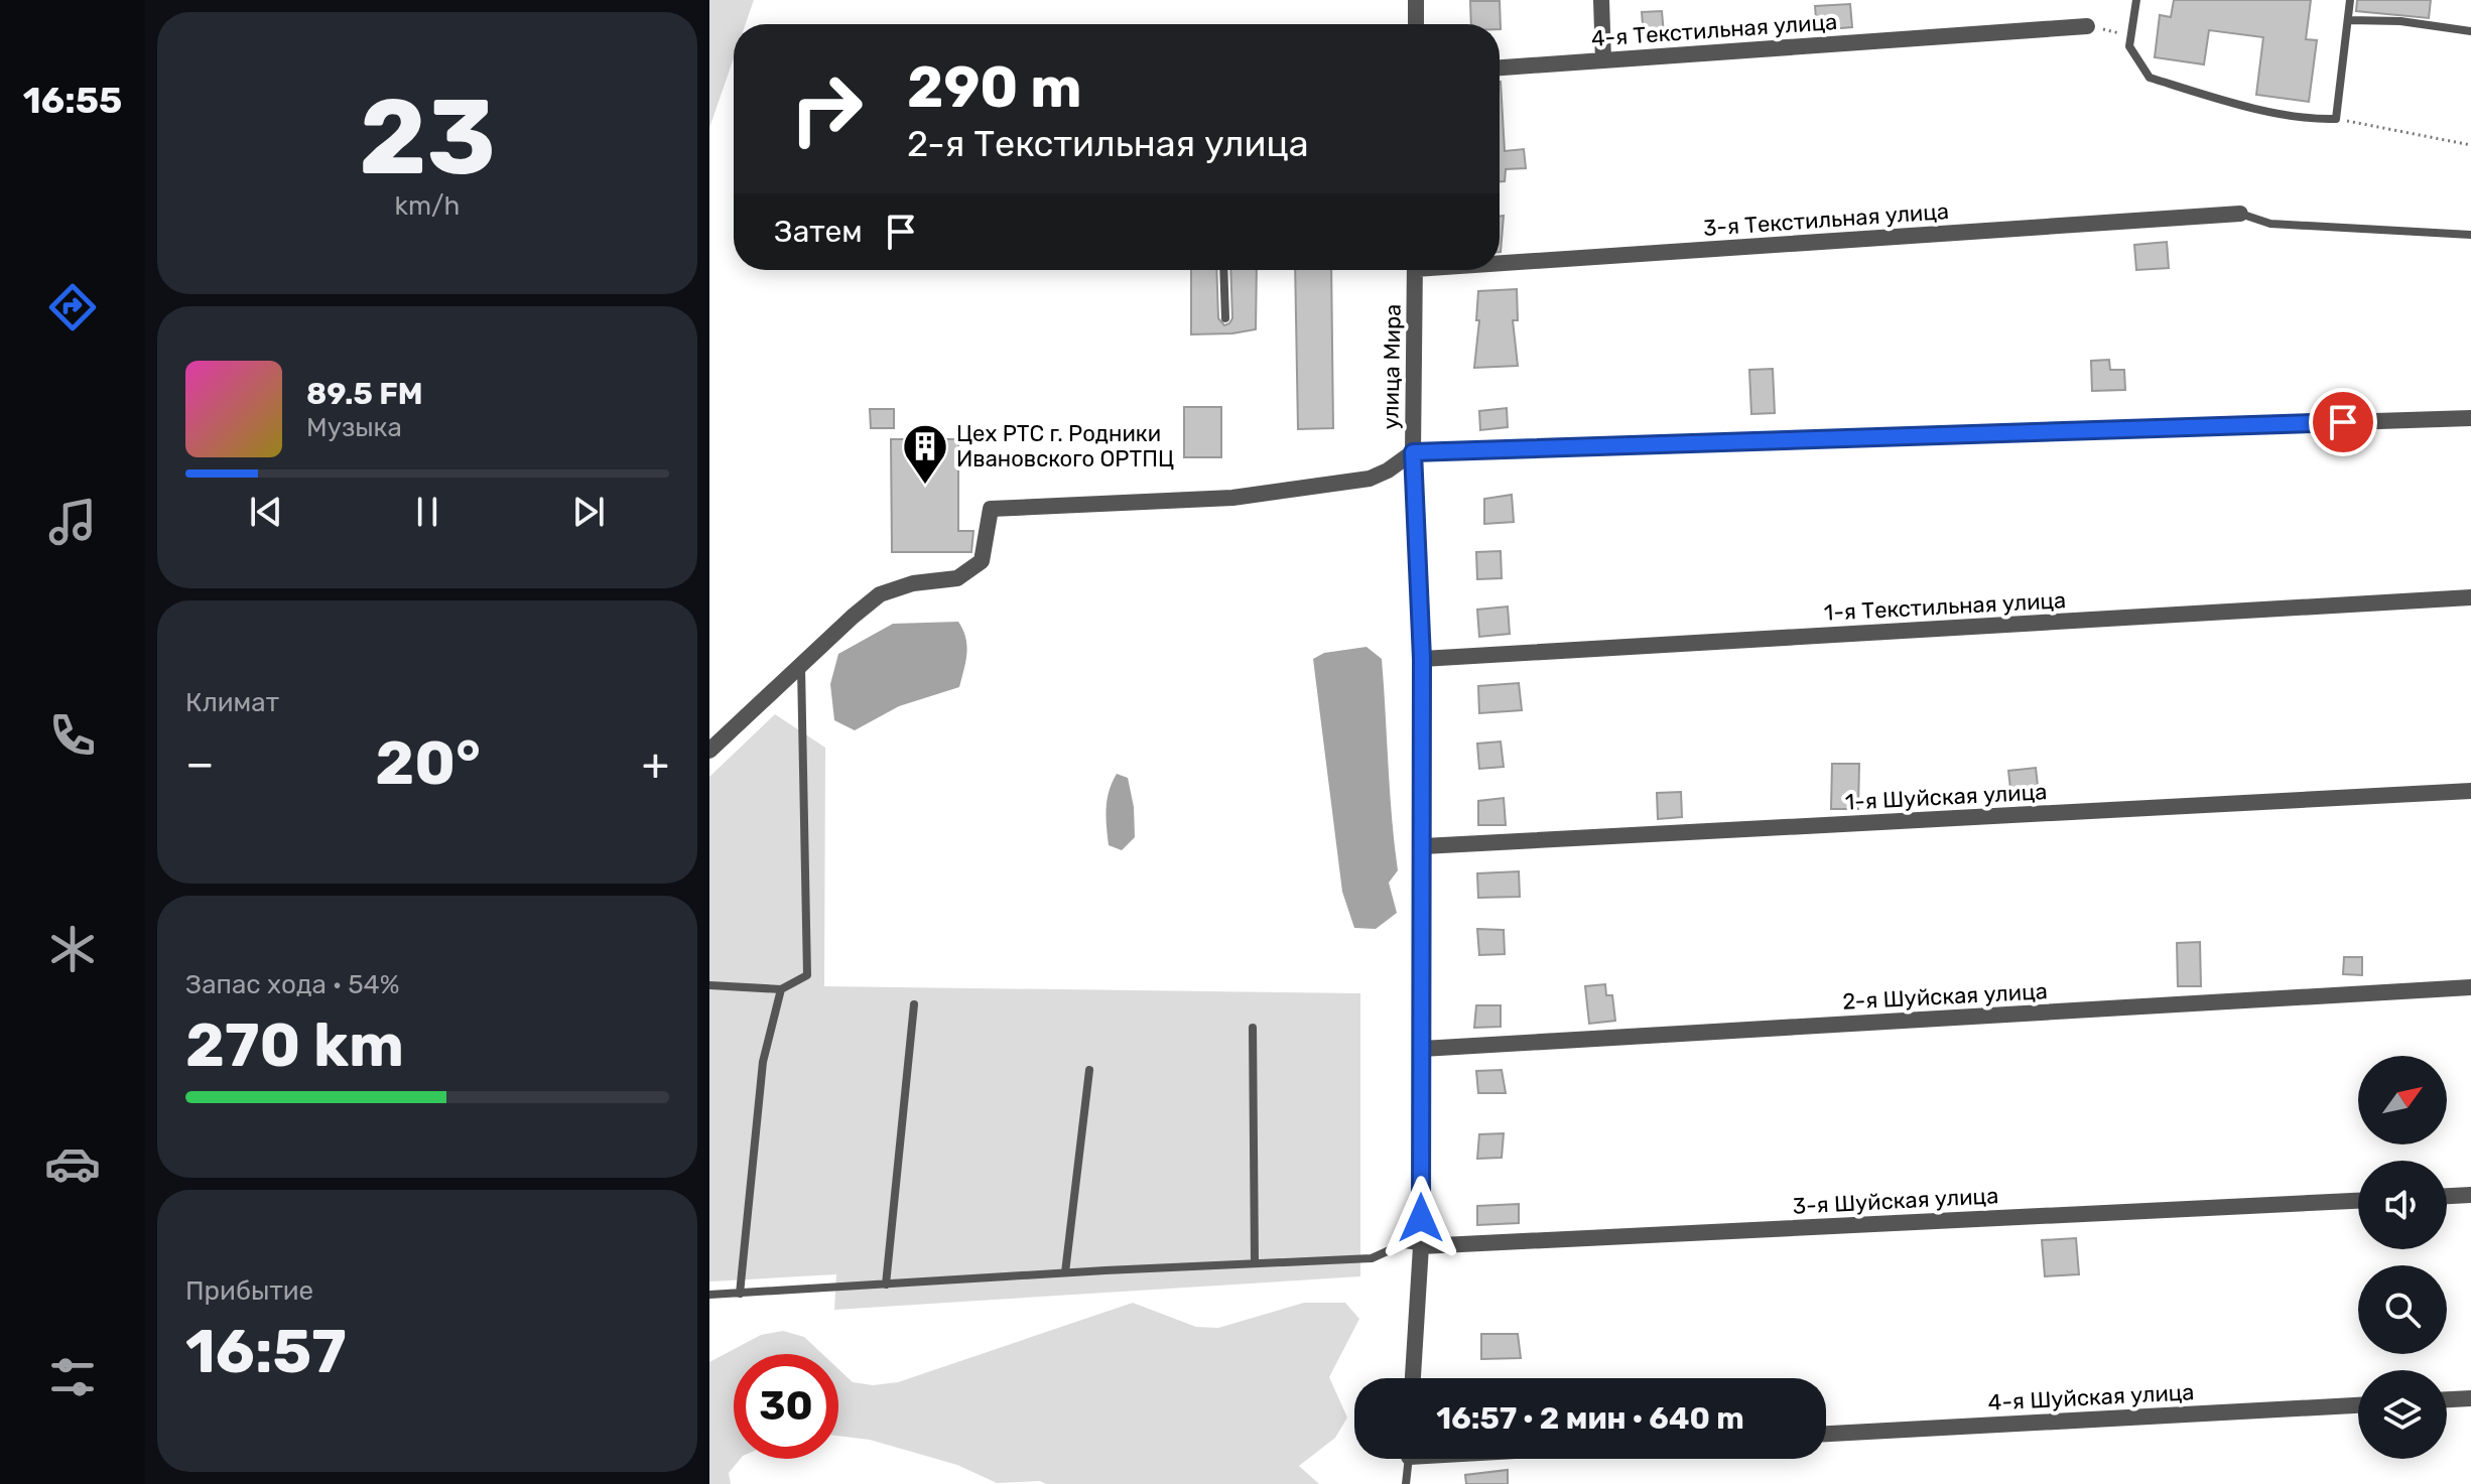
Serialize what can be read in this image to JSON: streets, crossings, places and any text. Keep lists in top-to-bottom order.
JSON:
{
  "streets": {
    "street": [
      "4-я Текстильная улица",
      "3-я Текстильная улица",
      "улица Мира",
      "1-я Текстильная улица",
      "1-я Шуйская улица",
      "2-я Шуйская улица",
      "3-я Шуйская улица",
      "4-я Шуйская улица"
    ]
  },
  "crossings": [
    ["улица Мира", "1-я Текстильная улица"],
    ["улица Мира", "1-я Шуйская улица"],
    ["улица Мира", "2-я Шуйская улица"],
    ["улица Мира", "3-я Шуйская улица"]
  ],
  "places": {
    "building": ["Цех РТС г. Родники Ивановского ОРТПЦ"]
  },
  "north": "top right",
  "page": {
    "tabs": "16:55",
    "tile": [
      ["23", "km/h"],
      "Климат",
      ["Запас хода · 54%", "270 km"],
      ["Прибытие", "16:57"]
    ],
    "turn": ["290 m", "2-я Текстильная улица"],
    "then": "Затем",
    "song": ["89.5 FM", "Музыка"],
    "heat": ["−", "20°", "+"],
    "limit": "30",
    "trip": "16:57 · 2 мин · 640 m"
  }
}
